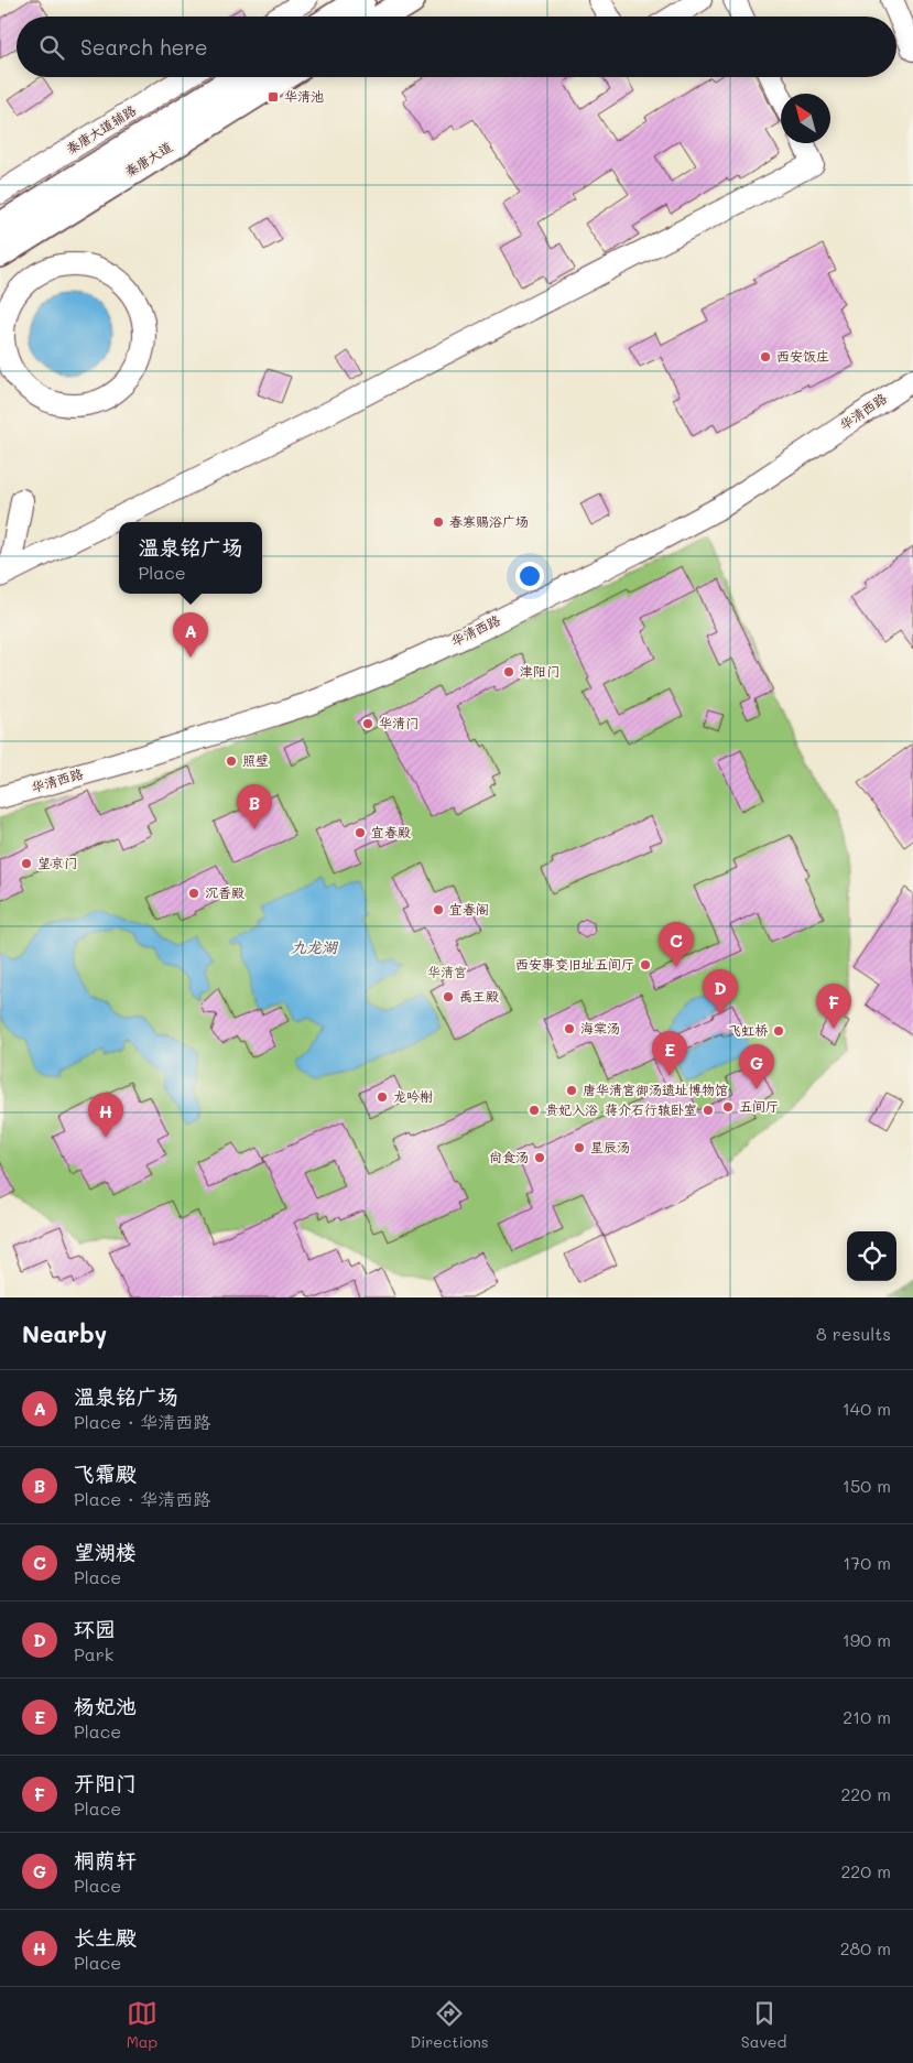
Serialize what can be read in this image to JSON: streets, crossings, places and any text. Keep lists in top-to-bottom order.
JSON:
{
  "streets": {
    "main road": ["秦唐大道"],
    "street": ["秦唐大道辅路", "华清西路"]
  },
  "water": ["九龙湖"],
  "parks": ["华清宫"],
  "places": {
    "transit": ["华清池"],
    "other": [
      "西安饭庄",
      "春寒赐浴广场",
      "津阳门",
      "华清门",
      "照壁",
      "宜春殿",
      "望京门",
      "沉香殿",
      "宜春阁",
      "西安事变旧址五间厅",
      "禹王殿",
      "海棠汤",
      "飞虹桥",
      "唐华清宫御汤遗址博物馆",
      "龙吟榭",
      "五间厅",
      "贵妃入浴",
      "蒋介石行辕卧室",
      "星辰汤",
      "尚食汤"
    ]
  },
  "north": "top left",
  "page": {
    "search": "Search here",
    "popup": ["温泉铭广场", "Place"],
    "pins": [
      "A",
      "B",
      "C",
      "D",
      "F",
      "E",
      "G",
      "H"
    ],
    "heading": ["Nearby", "8 results"],
    "list": [
      {
        "mark": "A",
        "name": "温泉铭广场",
        "note": "Place · 华清西路",
        "value": "140 m"
      },
      {
        "mark": "B",
        "name": "飞霜殿",
        "note": "Place · 华清西路",
        "value": "150 m"
      },
      {
        "mark": "C",
        "name": "望湖楼",
        "note": "Place",
        "value": "170 m"
      },
      {
        "mark": "D",
        "name": "环园",
        "note": "Park",
        "value": "190 m"
      },
      {
        "mark": "E",
        "name": "杨妃池",
        "note": "Place",
        "value": "210 m"
      },
      {
        "mark": "F",
        "name": "开阳门",
        "note": "Place",
        "value": "220 m"
      },
      {
        "mark": "G",
        "name": "桐荫轩",
        "note": "Place",
        "value": "220 m"
      },
      {
        "mark": "H",
        "name": "长生殿",
        "note": "Place",
        "value": "280 m"
      }
    ],
    "nav": ["Map", "Directions", "Saved"]
  }
}
